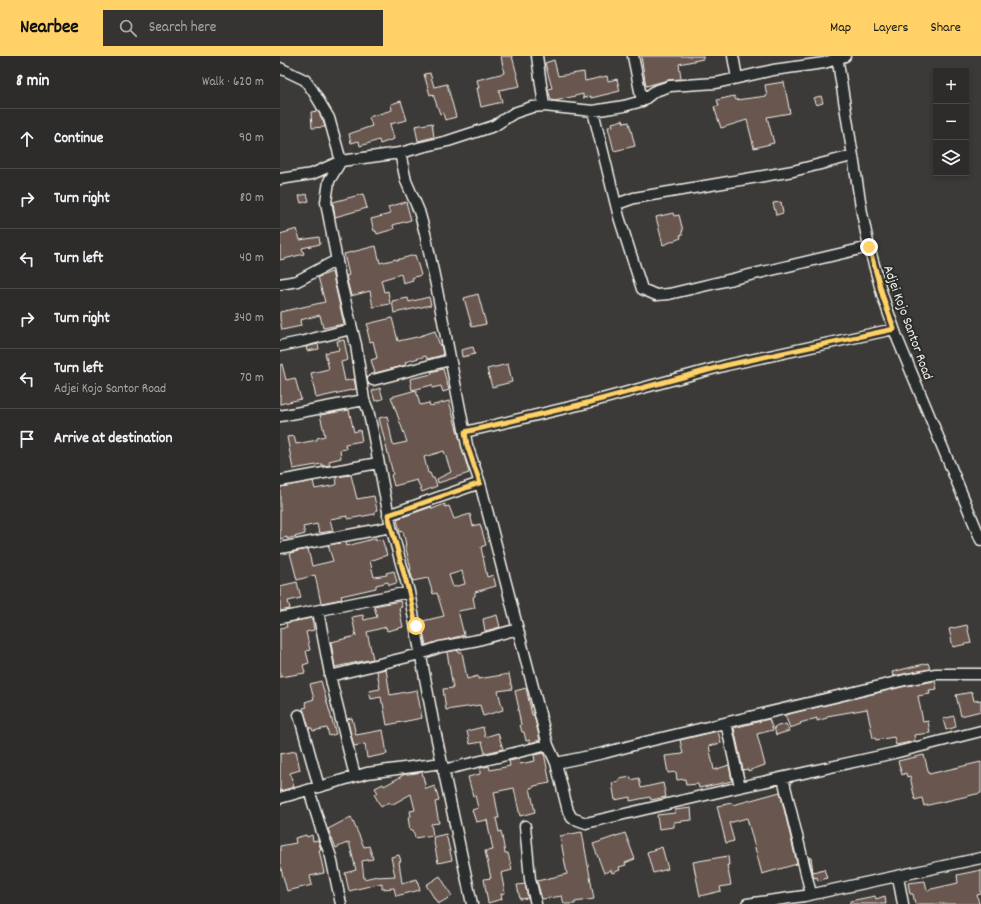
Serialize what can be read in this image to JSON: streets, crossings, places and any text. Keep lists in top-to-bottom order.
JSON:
{
  "streets": {
    "street": ["Adjei Kojo Santor Road"]
  },
  "page": {
    "header": "Nearbee",
    "search": "Search here",
    "nav": ["Map", "Layers", "Share"],
    "heading": ["8 min", "Walk · 620 m"],
    "map_buttons": ["+", "−"],
    "list": [
      ["Continue", "90 m"],
      ["Turn right", "80 m"],
      ["Turn left", "40 m"],
      ["Turn right", "340 m"],
      ["Turn left", "Adjei Kojo Santor Road", "70 m"],
      "Arrive at destination"
    ]
  }
}
